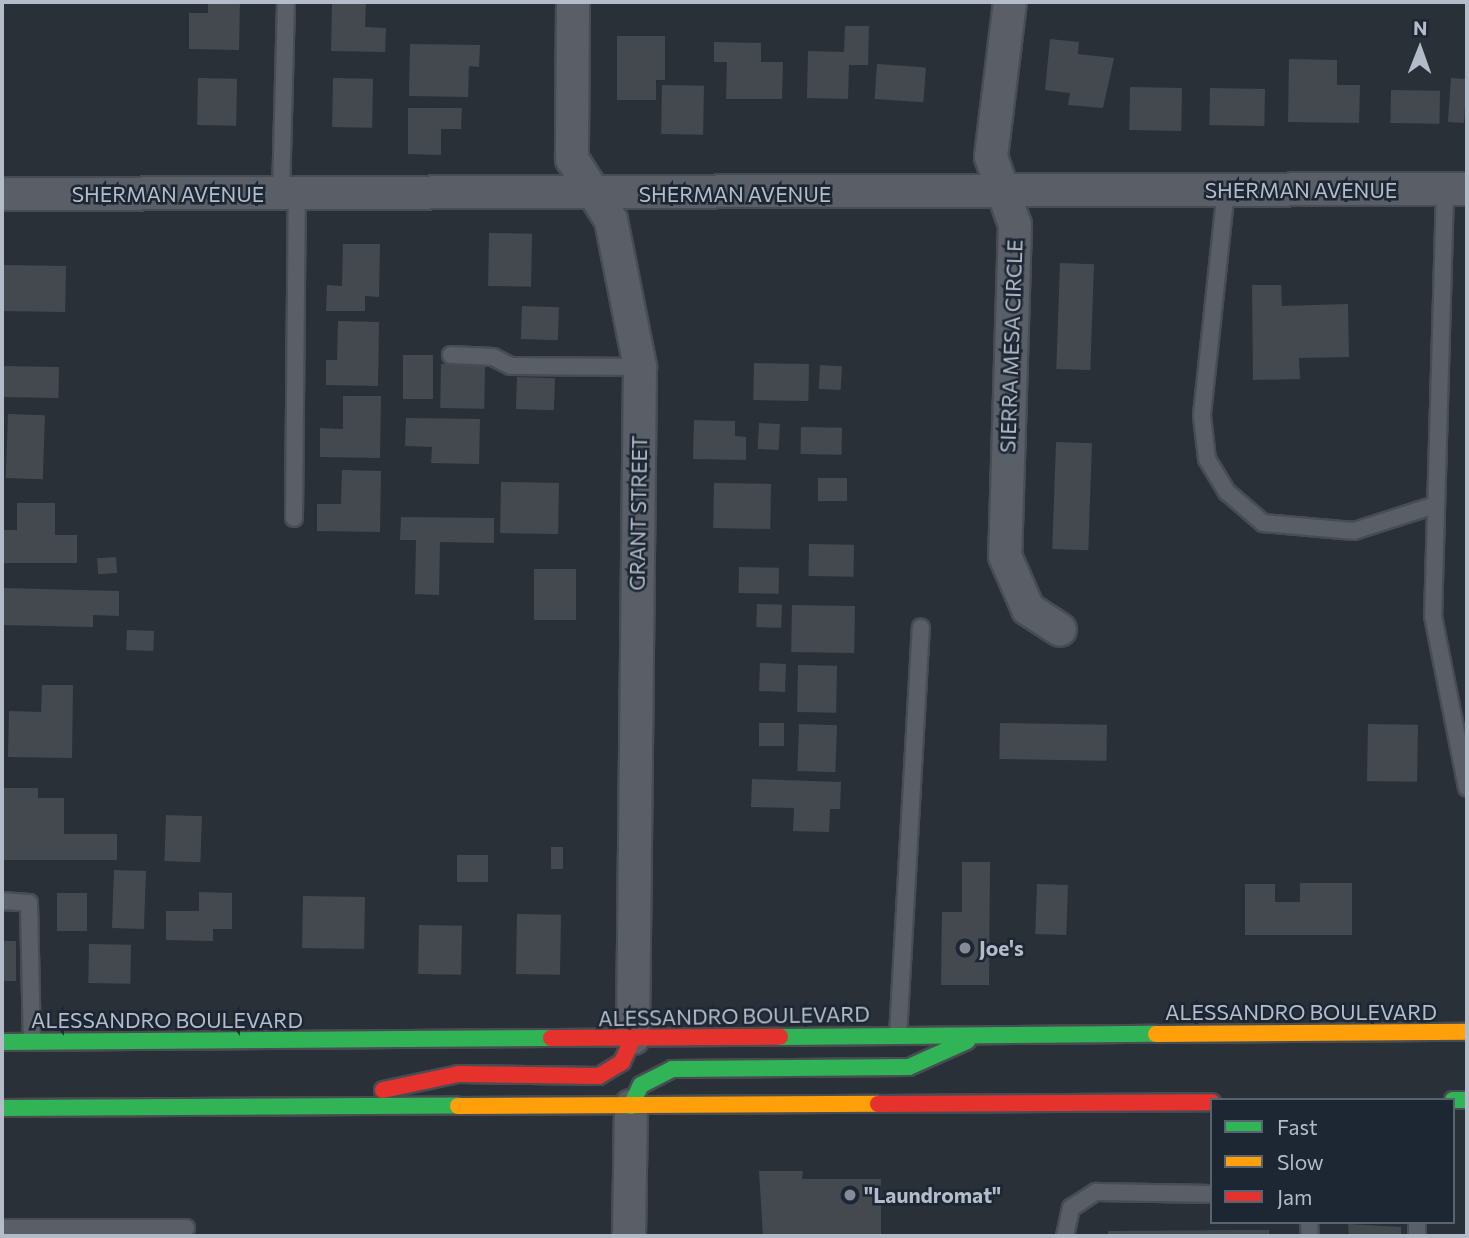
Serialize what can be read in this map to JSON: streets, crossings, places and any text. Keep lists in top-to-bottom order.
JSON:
{
  "streets": {
    "main road": ["ALESSANDRO BOULEVARD"],
    "street": ["SHERMAN AVENUE", "SIERRA MESA CIRCLE", "GRANT STREET"]
  },
  "crossings": [
    ["SHERMAN AVENUE", "SIERRA MESA CIRCLE"],
    ["SHERMAN AVENUE", "GRANT STREET"],
    ["GRANT STREET", "ALESSANDRO BOULEVARD"]
  ],
  "places": ["Joe's", "\"Laundromat\""],
  "legend": ["Fast", "Slow", "Jam"],
  "north": "top"
}
